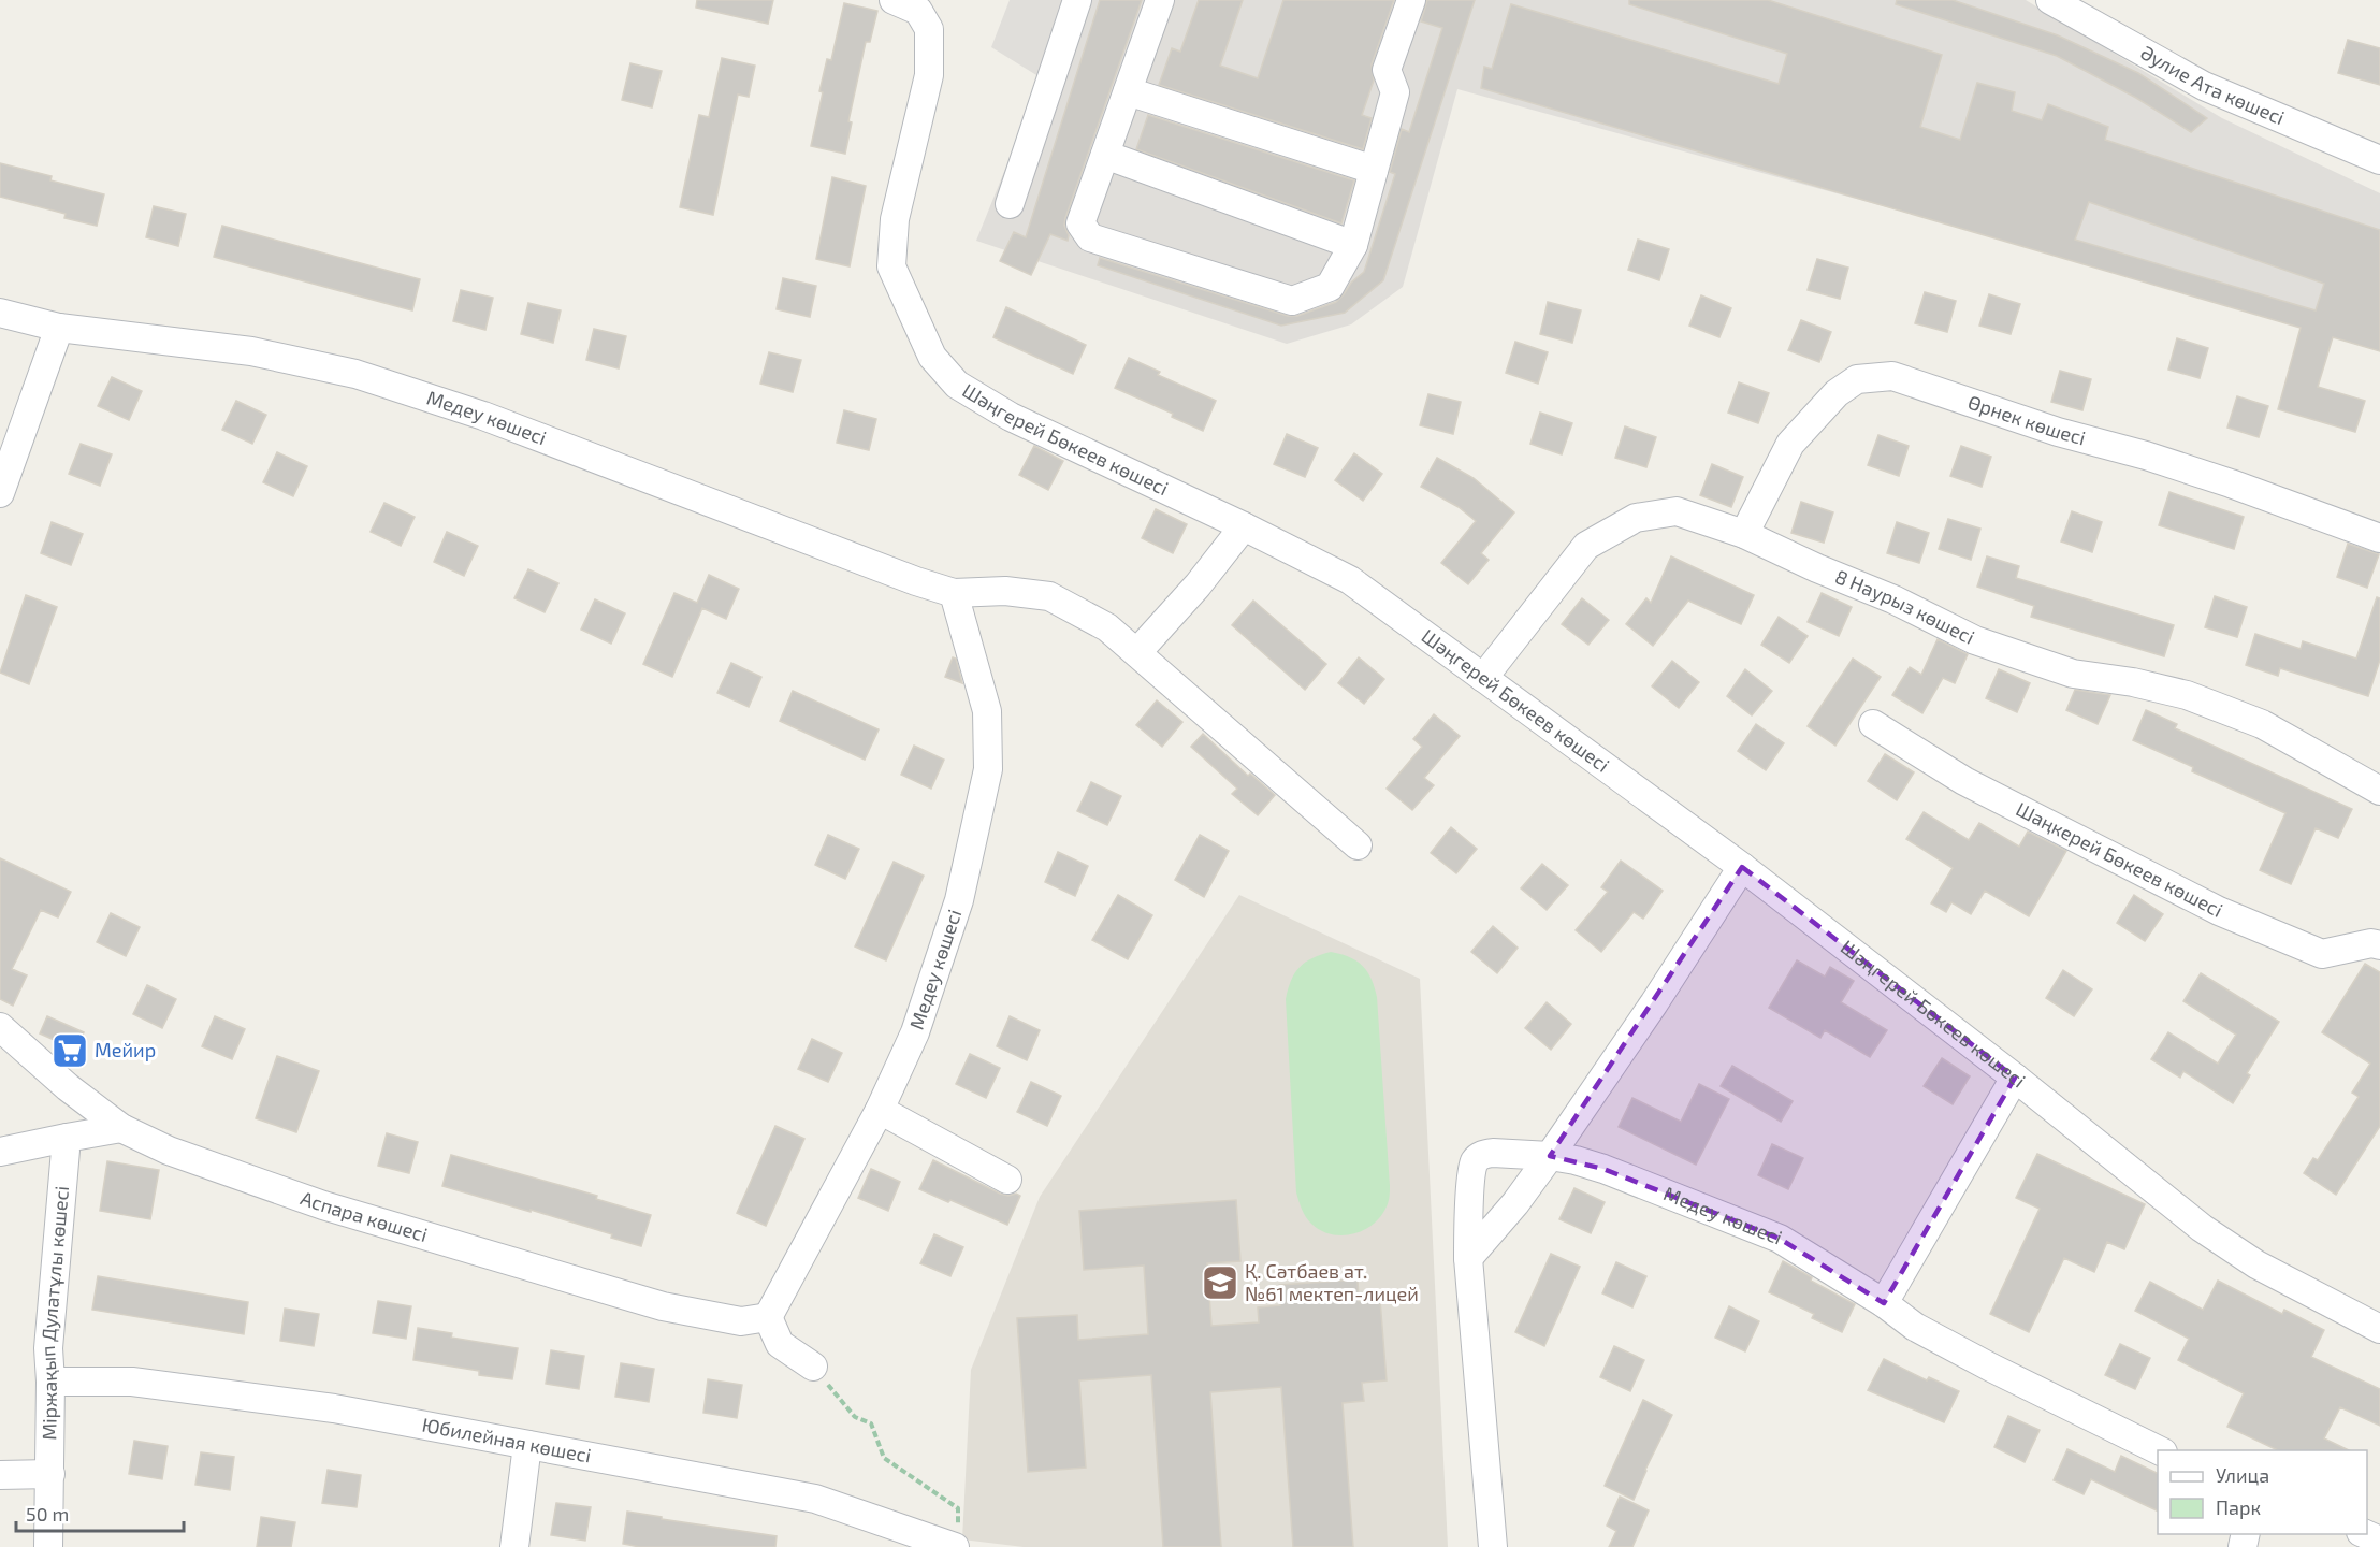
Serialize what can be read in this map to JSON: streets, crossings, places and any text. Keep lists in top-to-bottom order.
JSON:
{
  "streets": {
    "street": [
      "Әулие Ата көшесі",
      "Медеу көшесі",
      "Өрнек көшесі",
      "Шәңгерей Бөкеев көшесі",
      "8 Наурыз көшесі",
      "Шаңкерей Бөкеев көшесі",
      "Аспара көшесі",
      "Міржақып Дулатұлы көшесі",
      "Юбилейная көшесі"
    ]
  },
  "crossings": [
    ["Медеу көшесі", "Аспара көшесі"],
    ["Өрнек көшесі", "8 Наурыз көшесі"],
    ["Шәңгерей Бөкеев көшесі", "8 Наурыз көшесі"],
    ["Міржақып Дулатұлы көшесі", "Юбилейная көшесі"]
  ],
  "places": {
    "supermarket": ["Мейир"],
    "school or university": ["Қ. Сәтбаев ат. №61 мектеп-лицей"]
  },
  "legend": ["Улица", "Парк"],
  "scale_bar": "50 m"
}
